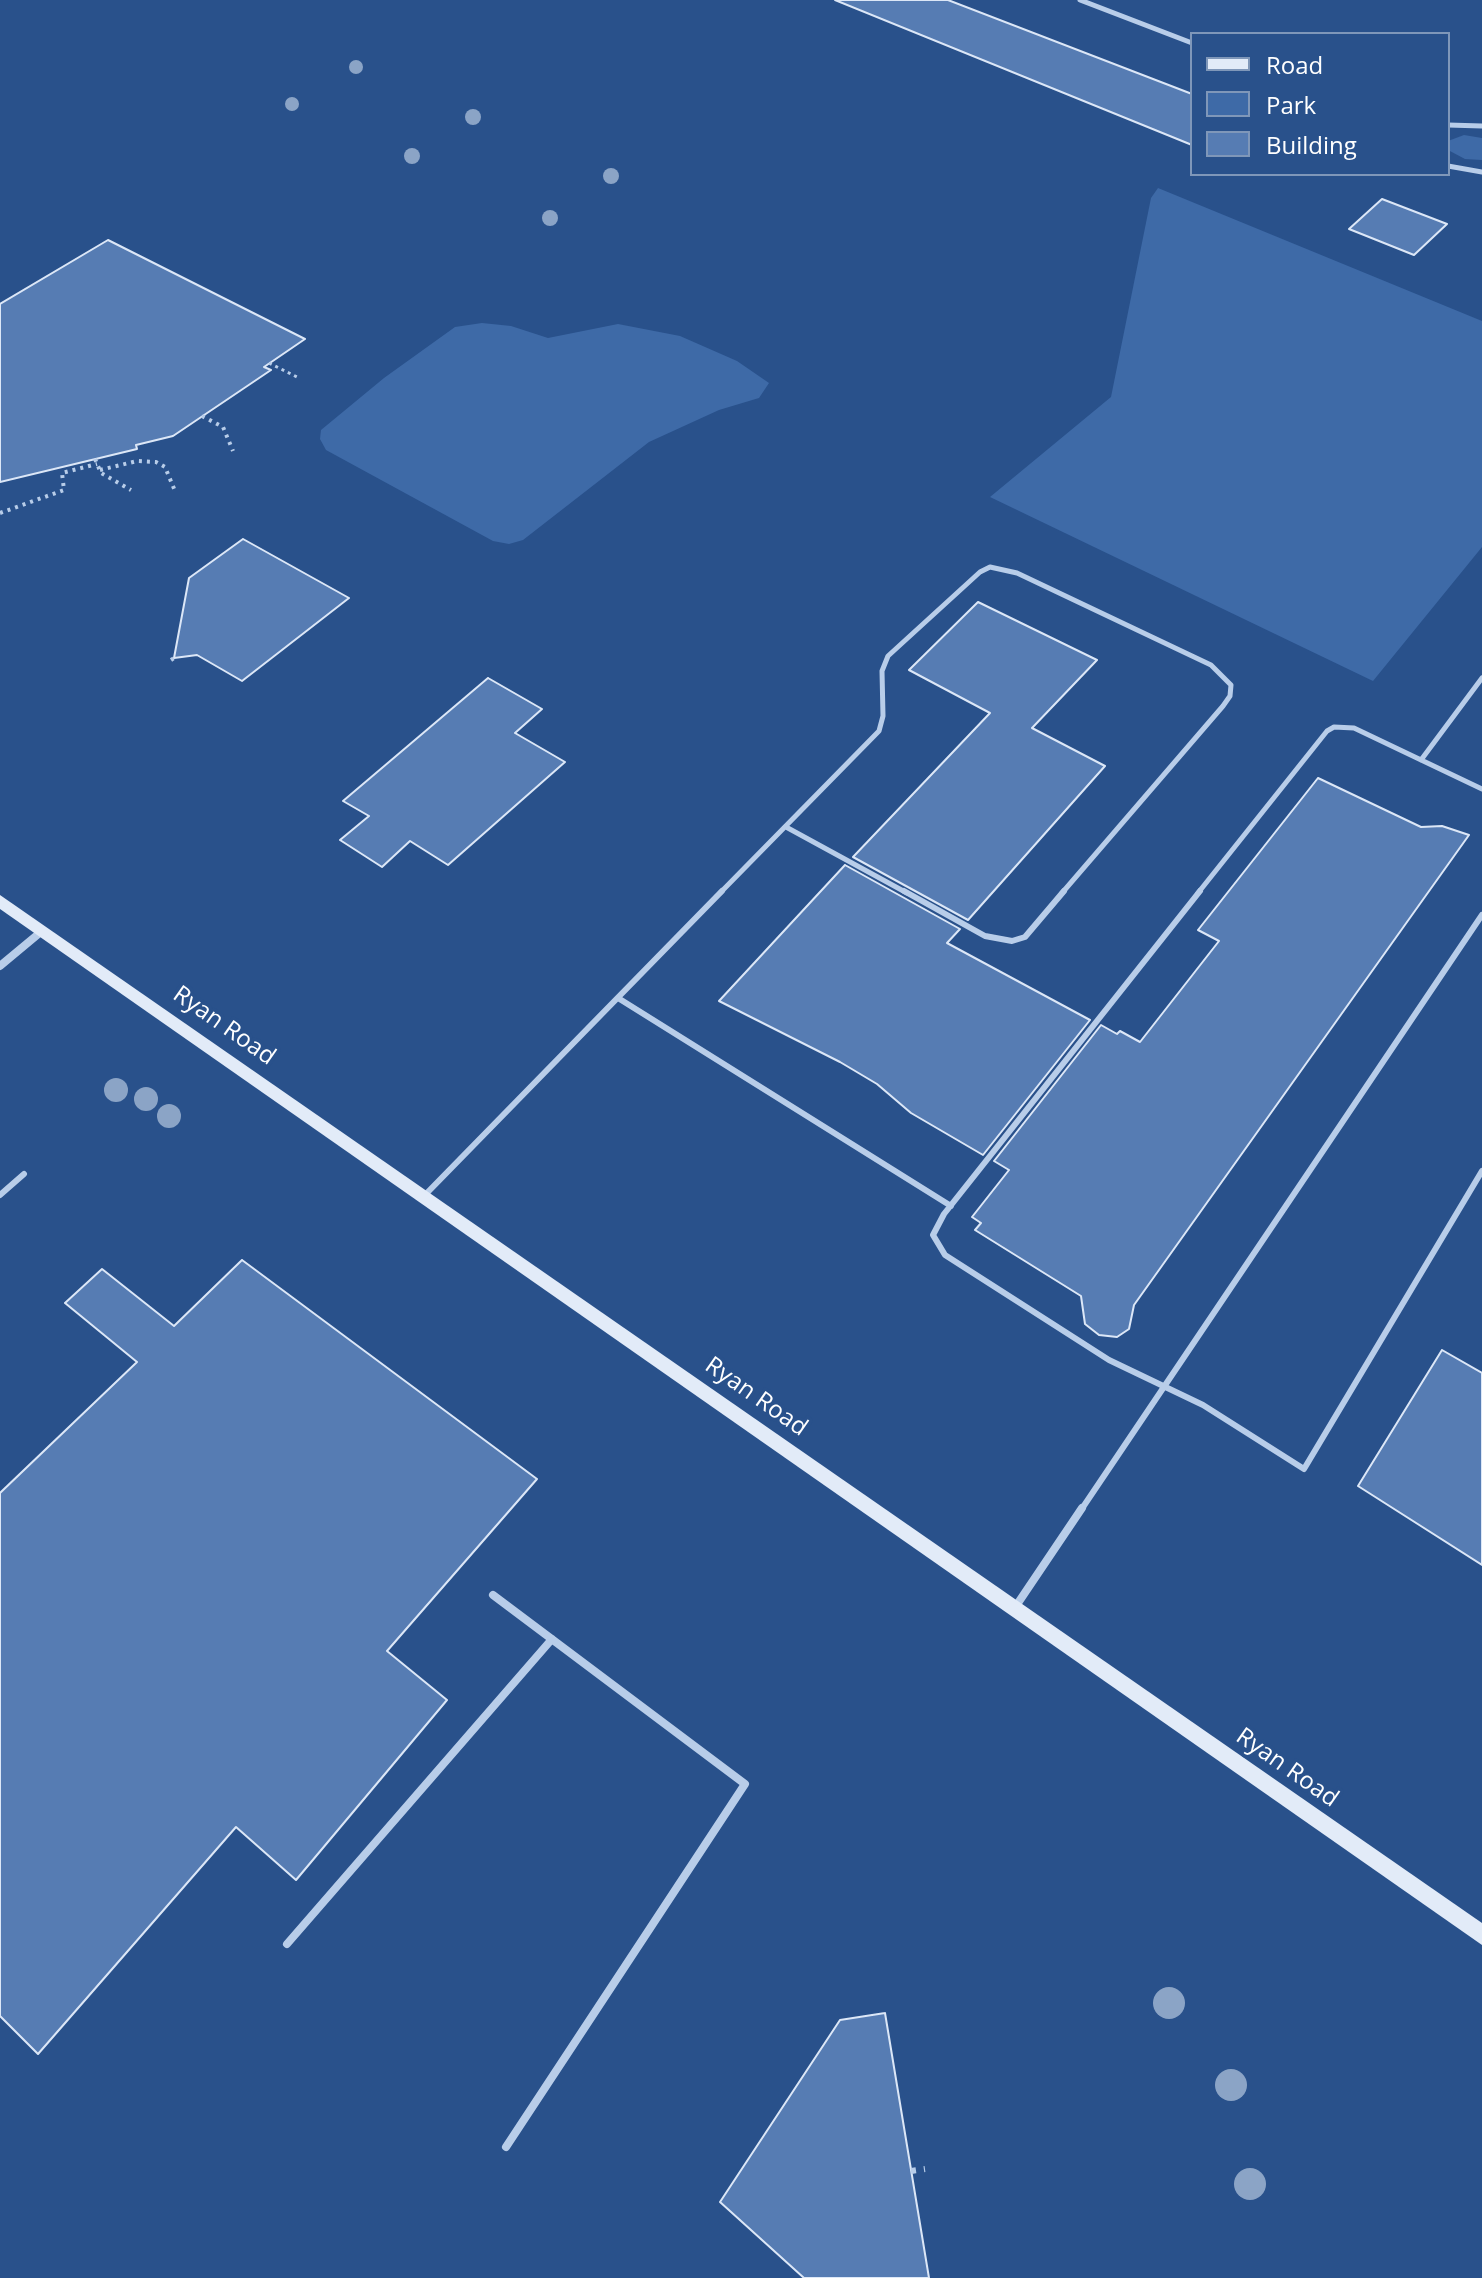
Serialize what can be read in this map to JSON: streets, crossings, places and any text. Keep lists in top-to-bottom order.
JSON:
{
  "streets": {
    "main road": ["Ryan Road"]
  },
  "legend": ["Road", "Park", "Building"]
}
